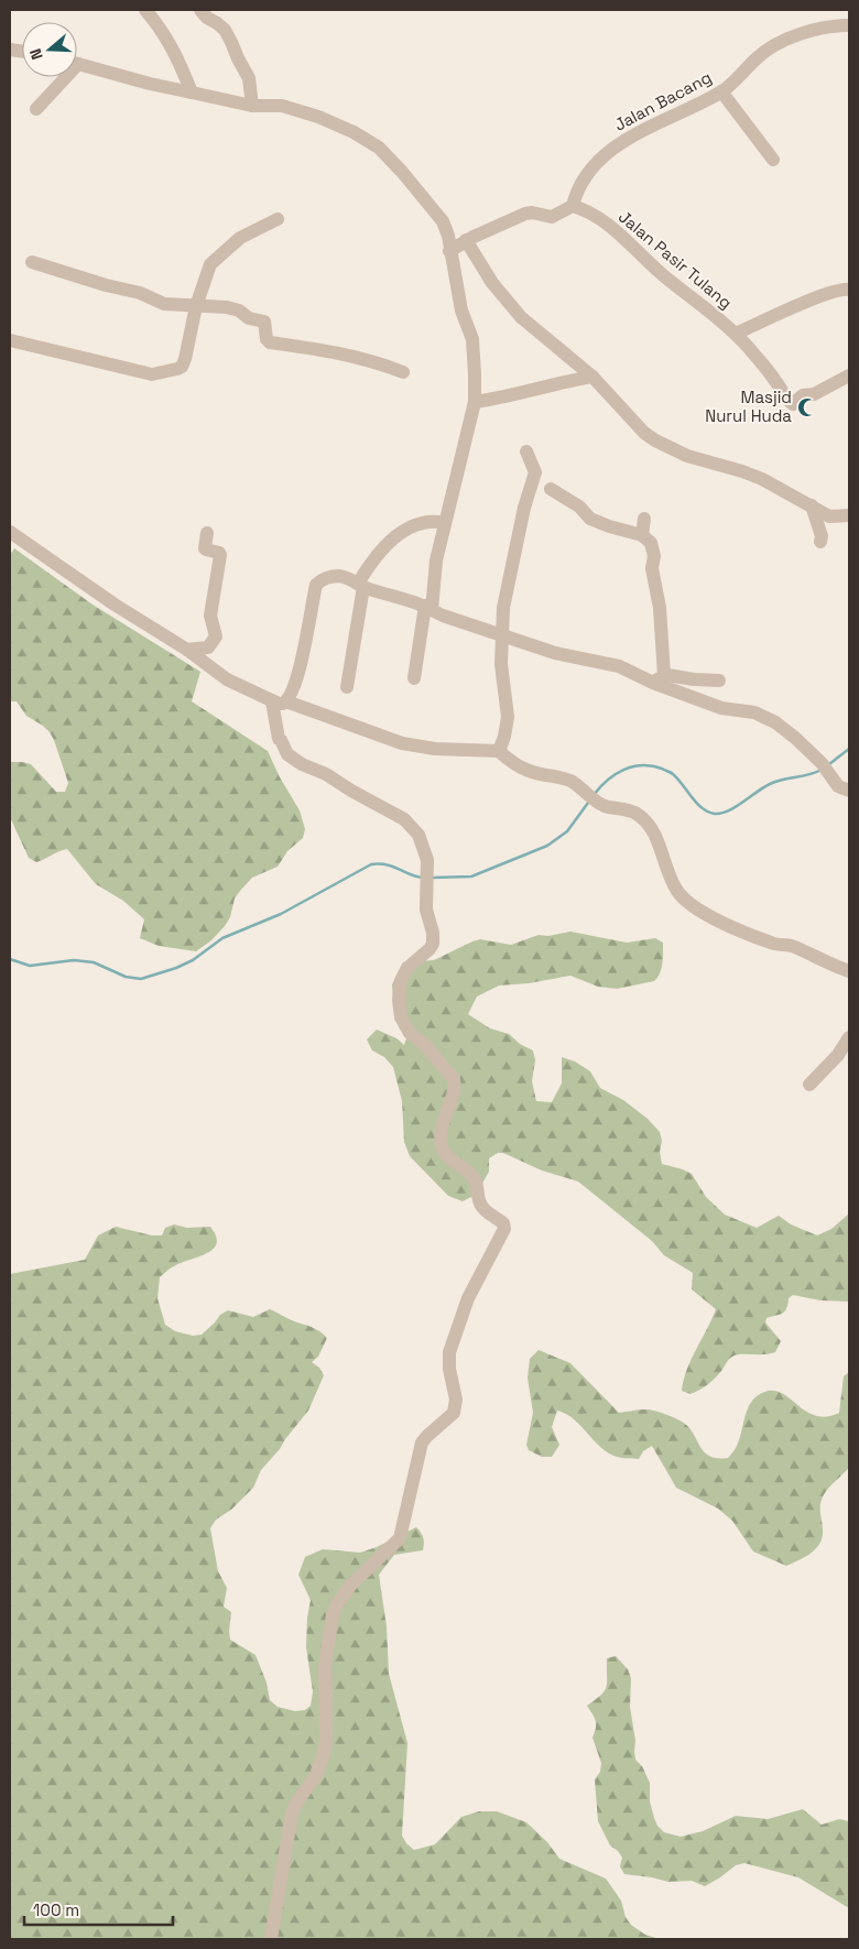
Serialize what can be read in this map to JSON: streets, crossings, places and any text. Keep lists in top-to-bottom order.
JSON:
{
  "streets": {
    "street": ["Jalan Bacang", "Jalan Pasir Tulang"]
  },
  "crossings": [
    ["Jalan Bacang", "Jalan Pasir Tulang"]
  ],
  "places": {
    "mosque": ["Masjid Nurul Huda"]
  },
  "scale_bar": "100 m",
  "north": "left"
}
